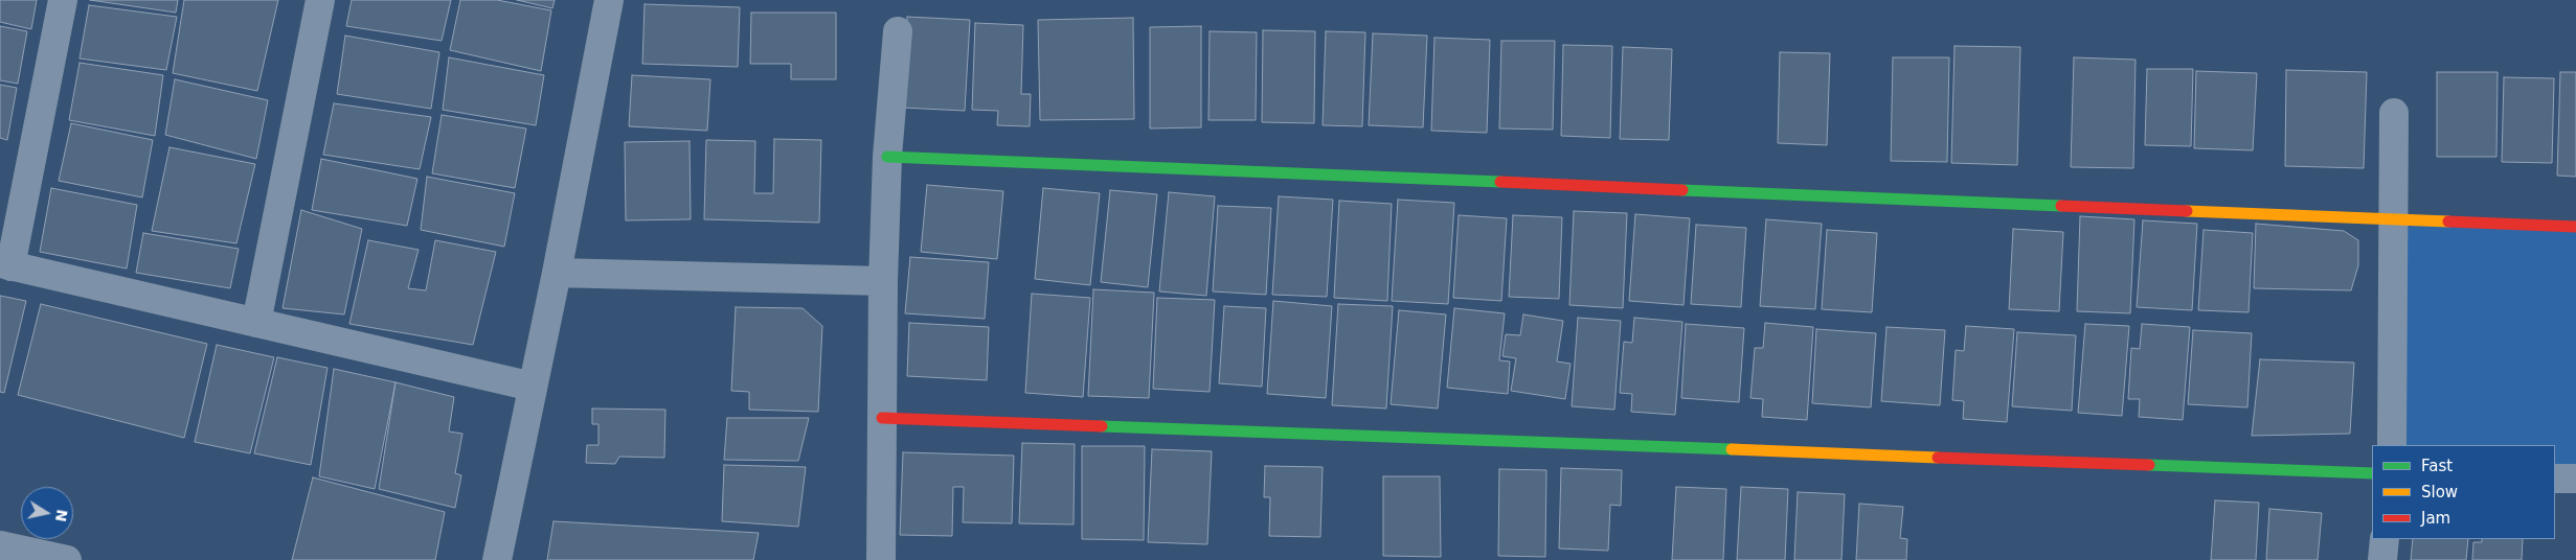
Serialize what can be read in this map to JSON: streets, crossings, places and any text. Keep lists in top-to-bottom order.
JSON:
{
  "legend": ["Fast", "Slow", "Jam"],
  "north": "right"
}
